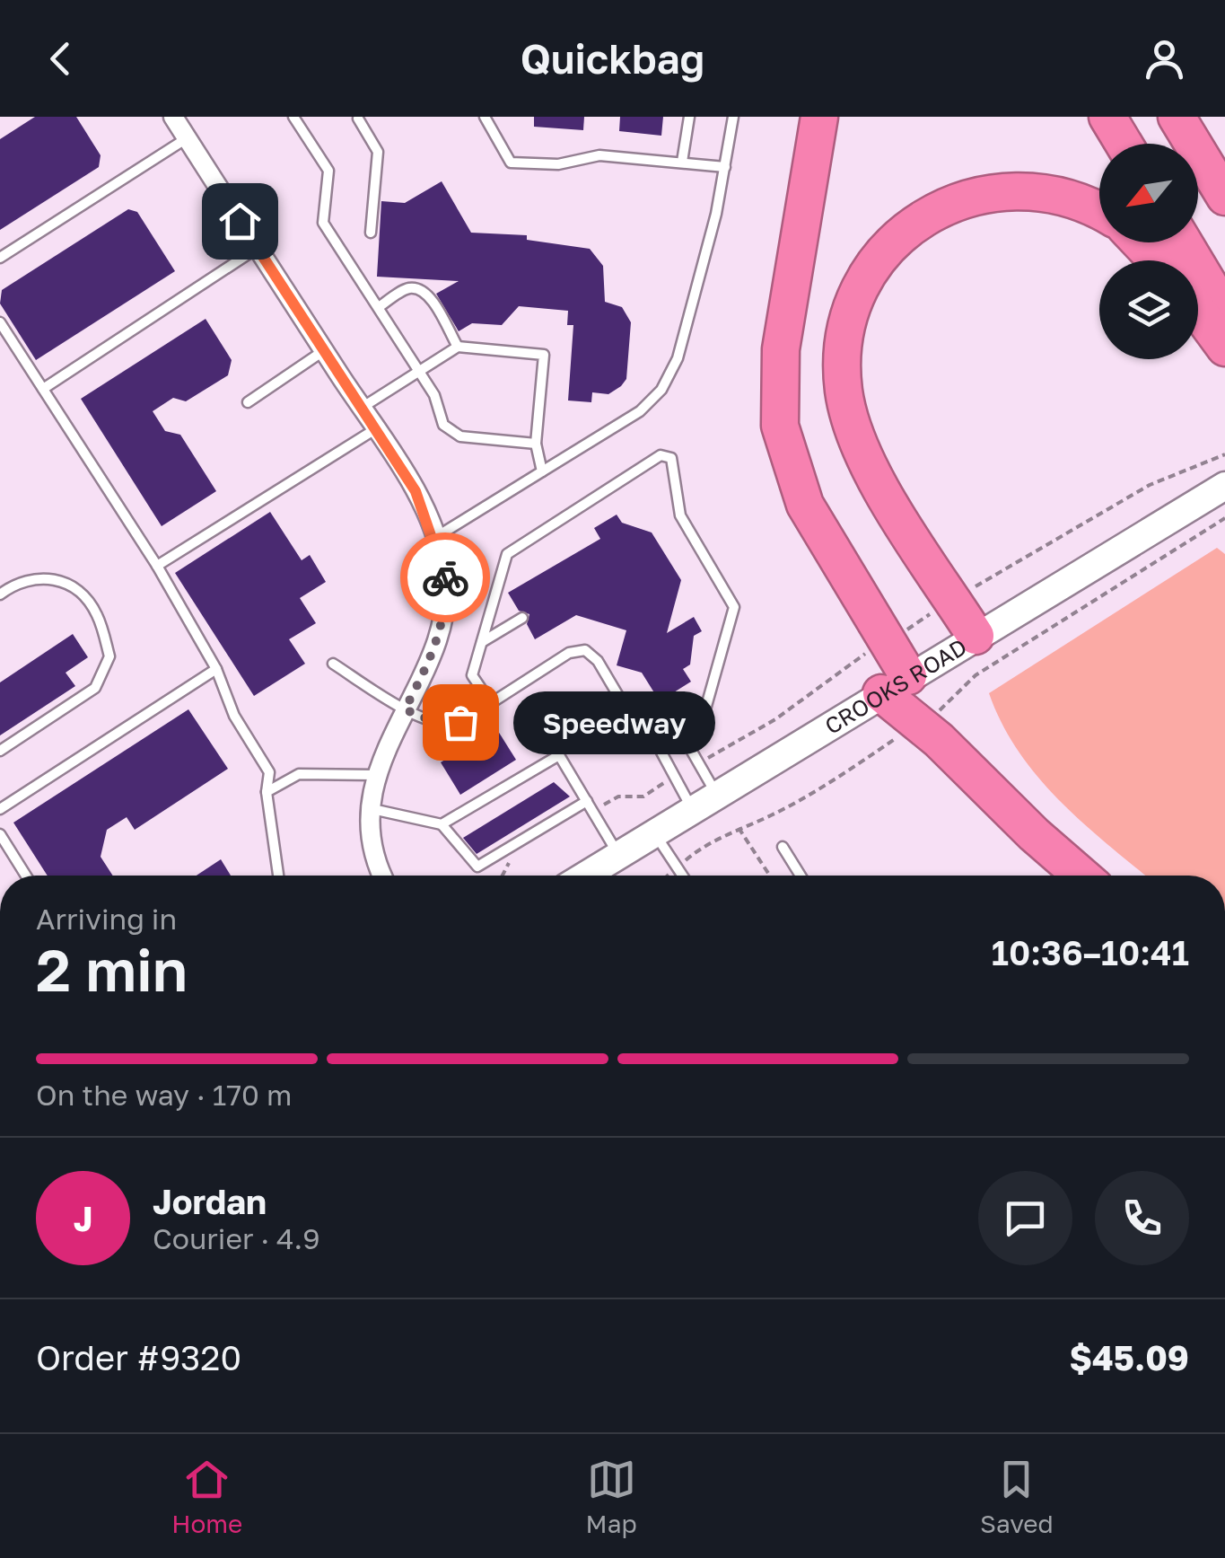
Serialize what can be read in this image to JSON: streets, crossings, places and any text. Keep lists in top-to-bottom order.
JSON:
{
  "streets": {
    "main road": ["CROOKS ROAD"]
  },
  "places": ["Speedway"],
  "north": "bottom left",
  "page": {
    "header": "Quickbag",
    "bubble": "Speedway",
    "heading": ["2 min", "Arriving in", "10:36–10:41"],
    "panel": [
      "Jordan",
      "Courier · 4.9",
      "Order #9320",
      "$45.09"
    ],
    "bar": "On the way · 170 m",
    "round": "J",
    "tabs": ["Home", "Map", "Saved"]
  }
}
